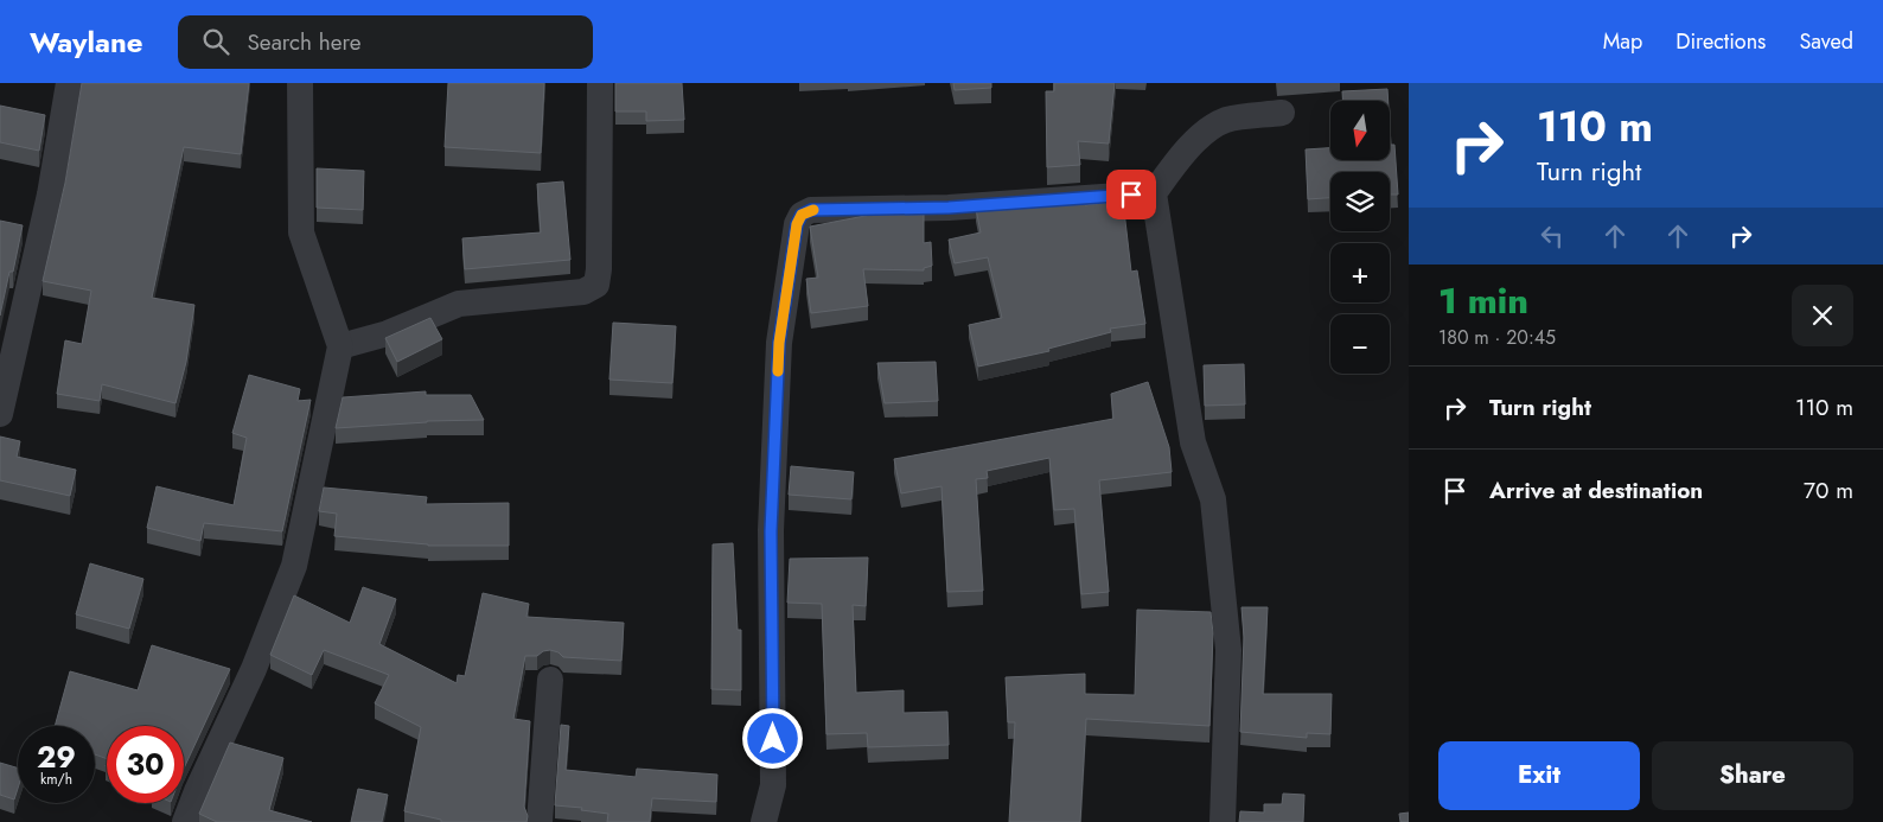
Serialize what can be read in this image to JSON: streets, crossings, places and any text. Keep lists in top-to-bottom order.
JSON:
{
  "north": "bottom",
  "page": {
    "header": "Waylane",
    "search": "Search here",
    "nav": ["Map", "Directions", "Saved"],
    "turn": ["110 m", "Turn right"],
    "map_buttons": ["+", "−"],
    "heading": ["1 min", "180 m · 20:45"],
    "list": [
      {
        "name": "Turn right",
        "value": "110 m"
      },
      {
        "name": "Arrive at destination",
        "value": "70 m"
      }
    ],
    "speed": "29 km/h",
    "limit": "30",
    "buttons": ["Exit", "Share"]
  }
}
